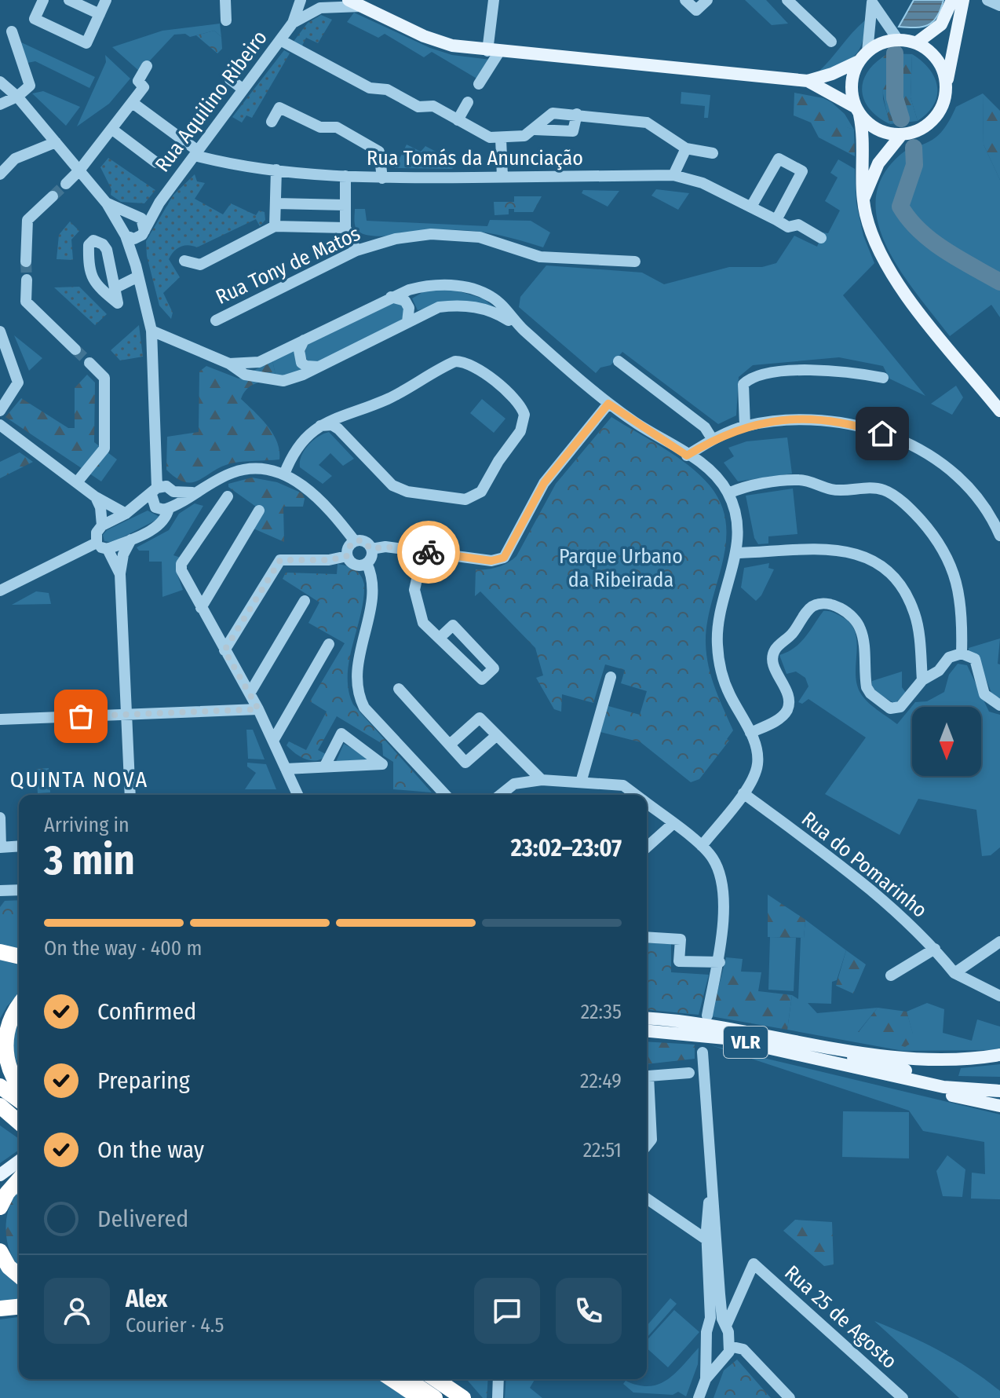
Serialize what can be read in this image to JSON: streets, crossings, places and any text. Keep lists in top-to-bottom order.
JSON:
{
  "streets": {
    "main road": ["VLR"],
    "street": [
      "Rua Aquilino Ribeiro",
      "Rua Tomás da Anunciação",
      "Rua Tony de Matos",
      "Rua do Pomarinho",
      "Rua 25 de Agosto"
    ]
  },
  "crossings": [
    ["Rua Aquilino Ribeiro", "Rua Tomás da Anunciação"]
  ],
  "districts": ["QUINTA NOVA"],
  "parks": ["Parque Urbano da Ribeirada"],
  "north": "bottom",
  "page": {
    "heading": ["3 min", "Arriving in", "23:02–23:07"],
    "panel": ["Alex", "Courier · 4.5"],
    "bar": "On the way · 400 m",
    "list": [
      ["Confirmed", "22:35"],
      ["Preparing", "22:49"],
      ["On the way", "22:51"],
      "Delivered"
    ]
  }
}
